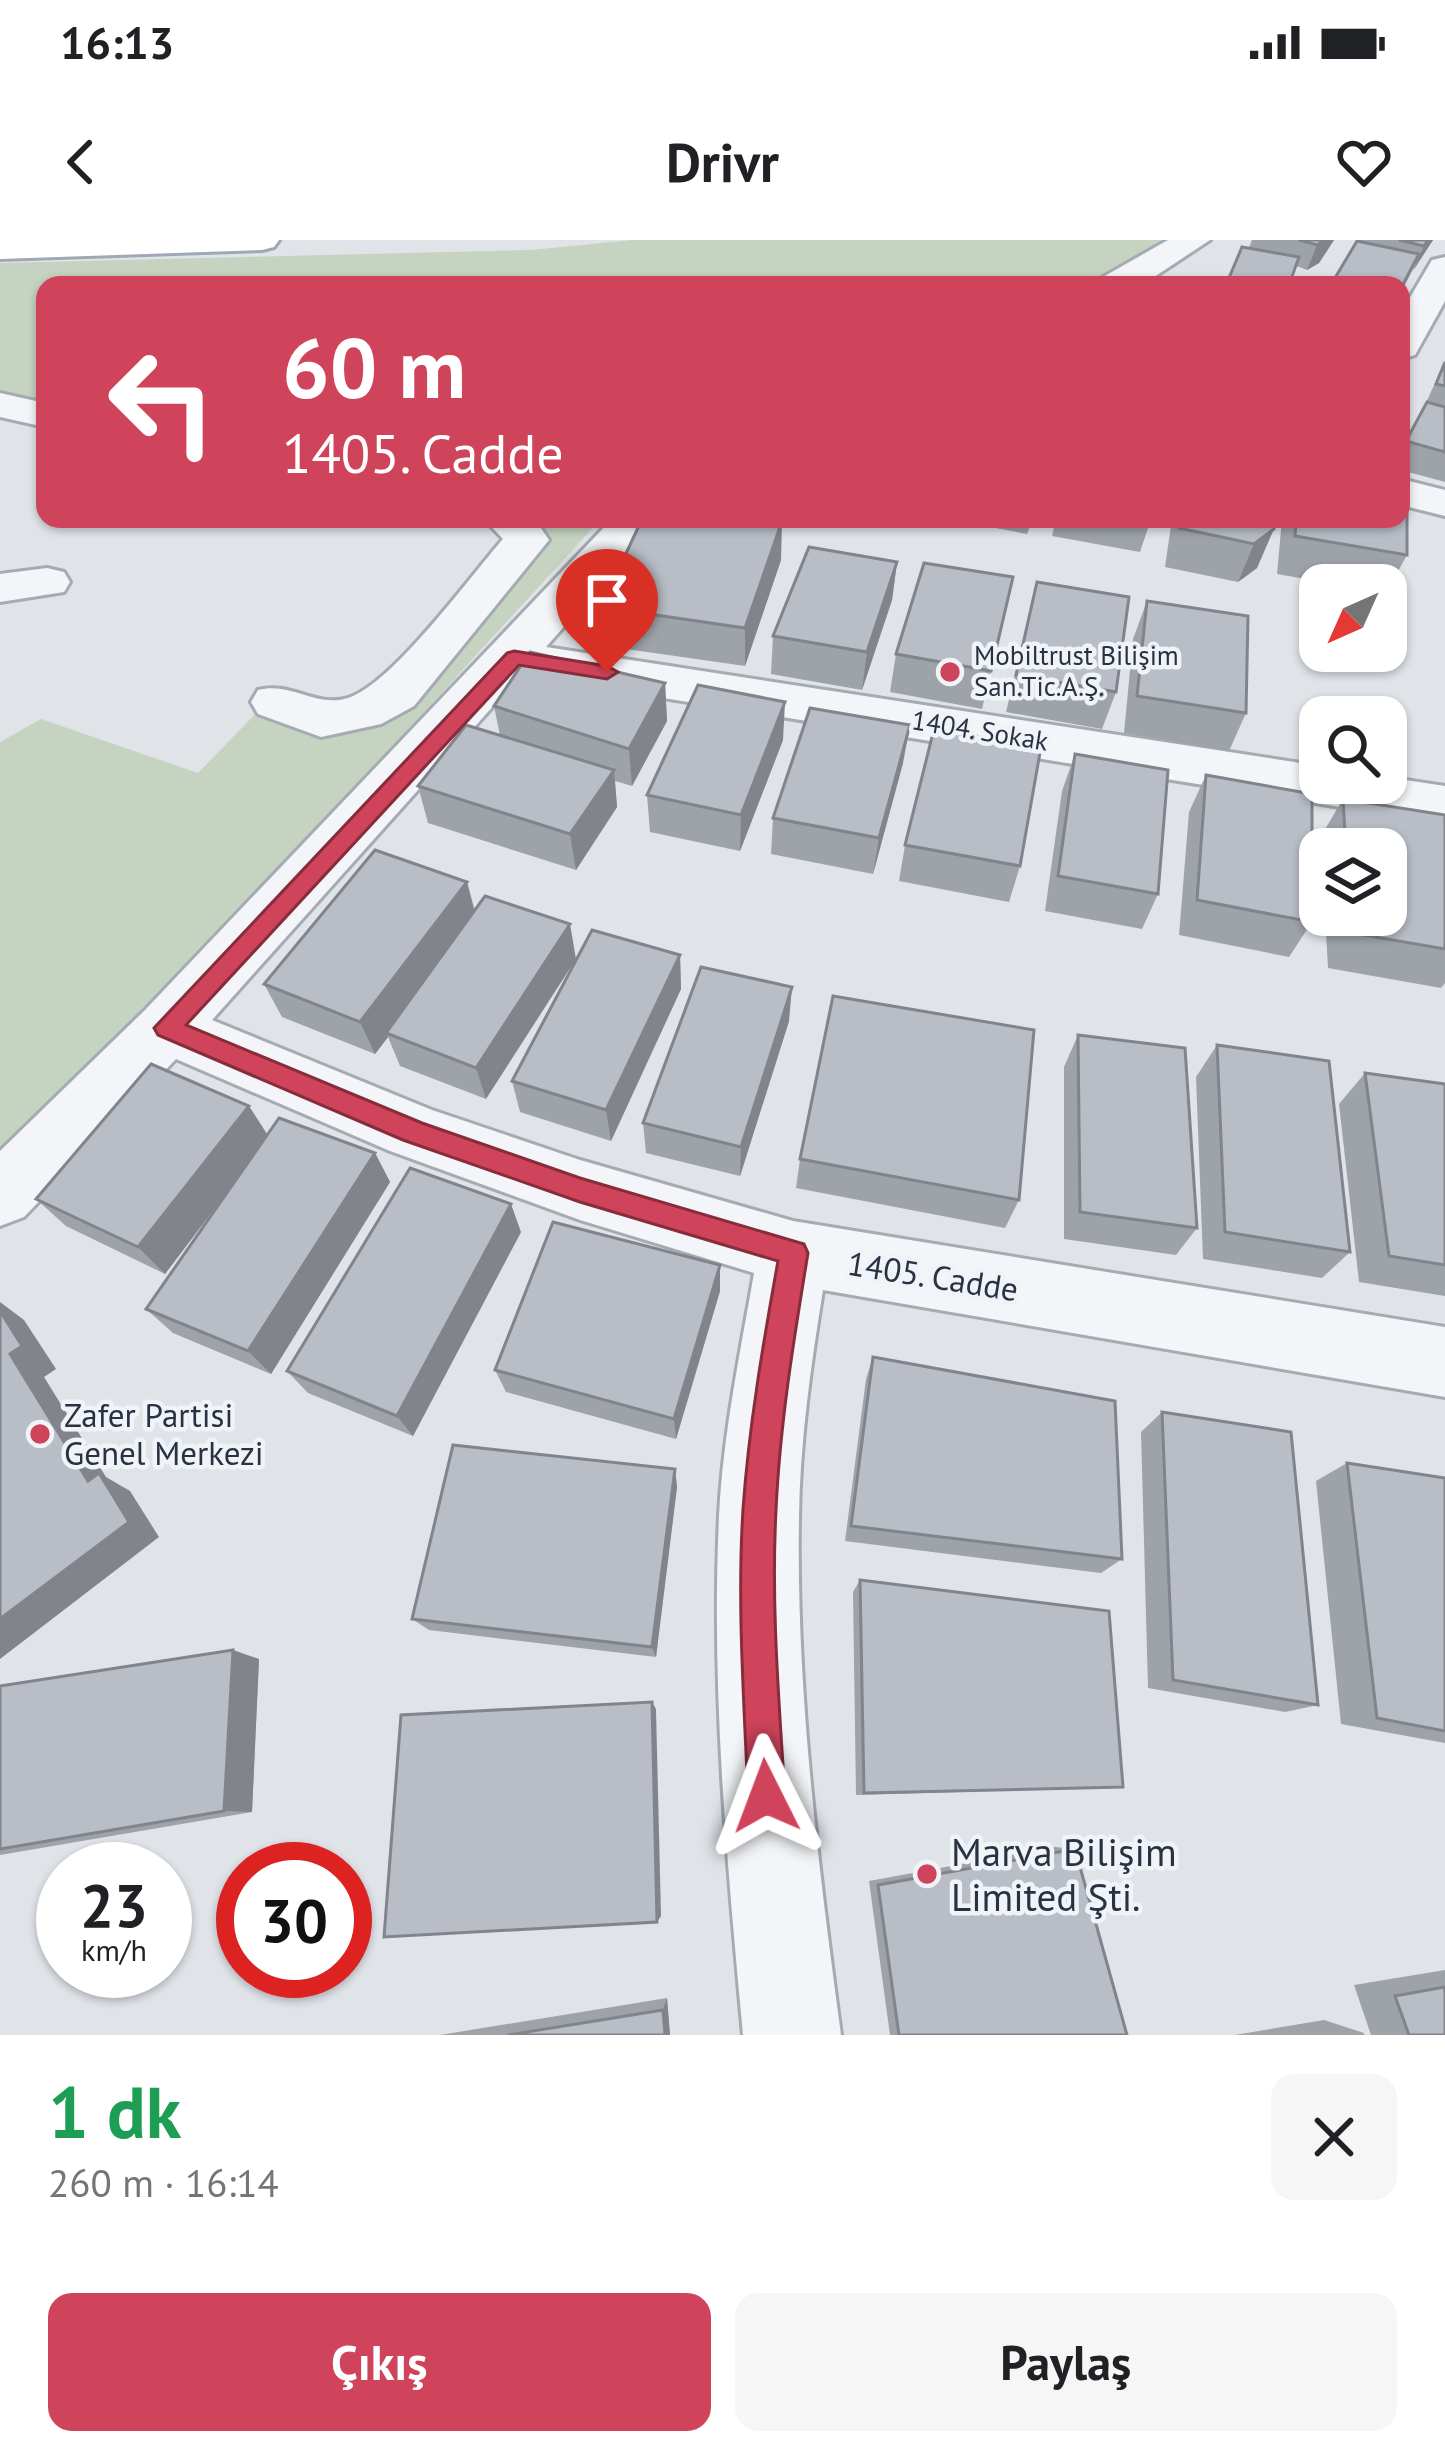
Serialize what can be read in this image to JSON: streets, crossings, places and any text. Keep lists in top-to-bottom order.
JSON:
{
  "streets": {
    "street": ["1404. Sokak", "1405. Cadde"]
  },
  "places": ["Mobiltrust Bilişim San.Tic.A.Ş.", "Zafer Partisi Genel Merkezi", "Marva Bilişim Limited Şti."],
  "north": "bottom left",
  "page": {
    "status": "16:13",
    "header": "Drivr",
    "turn": ["60 m", "1405. Cadde"],
    "speed": "23 km/h",
    "limit": "30",
    "heading": ["1 dk", "260 m · 16:14"],
    "buttons": ["Çıkış", "Paylaş"]
  }
}
